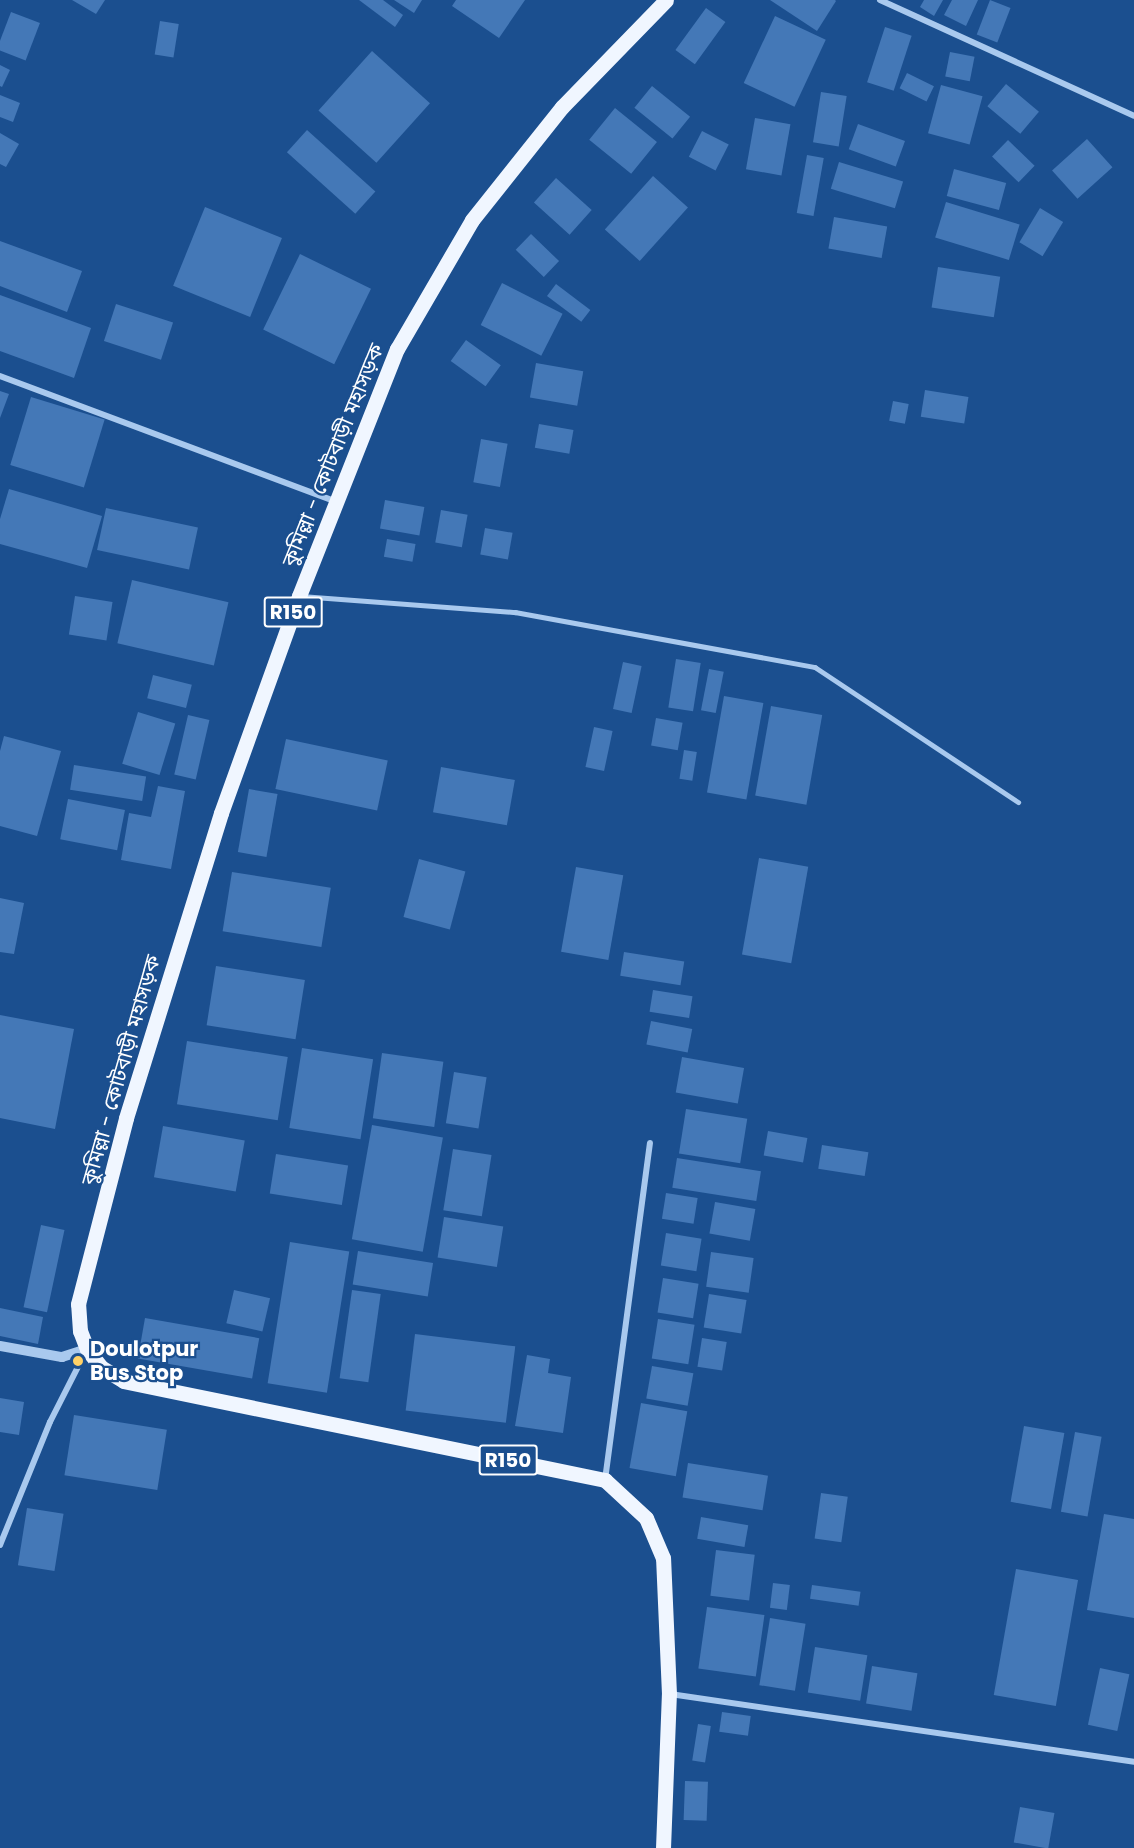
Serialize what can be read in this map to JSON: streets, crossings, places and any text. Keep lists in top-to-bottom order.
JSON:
{
  "streets": {
    "main road": ["কুমিল্লা - কোটবাড়ী মহাসড়ক", "R150"]
  },
  "places": ["Doulotpur Bus Stop"]
}
